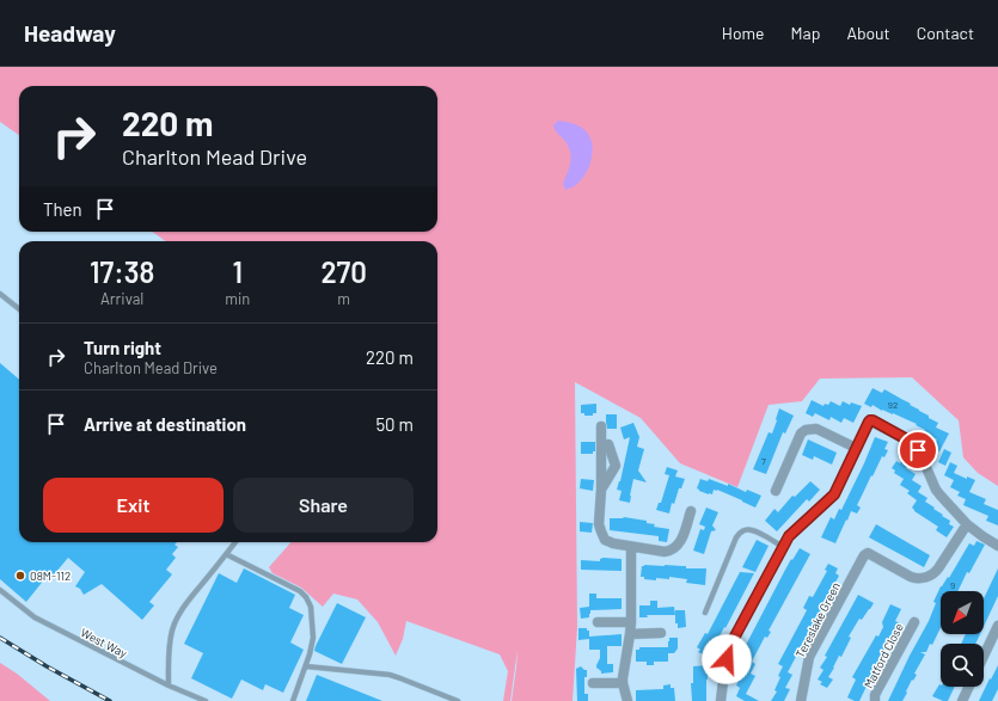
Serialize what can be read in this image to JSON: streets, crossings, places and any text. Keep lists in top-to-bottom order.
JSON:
{
  "streets": {
    "street": ["Tereslake Green", "Matford Close"],
    "lane": ["West Way"]
  },
  "places": ["08M-112"],
  "house_numbers": ["92", "7", "9"],
  "north": "bottom left",
  "page": {
    "header": "Headway",
    "nav": [
      "Home",
      "Map",
      "About",
      "Contact"
    ],
    "turn": ["220 m", "Charlton Mead Drive"],
    "then": "Then",
    "eta": [
      "17:38",
      "Arrival",
      "1",
      "min",
      "270",
      "m"
    ],
    "list": [
      {
        "name": "Turn right",
        "note": "Charlton Mead Drive",
        "value": "220 m"
      },
      {
        "name": "Arrive at destination",
        "value": "50 m"
      }
    ],
    "buttons": ["Exit", "Share"]
  }
}
